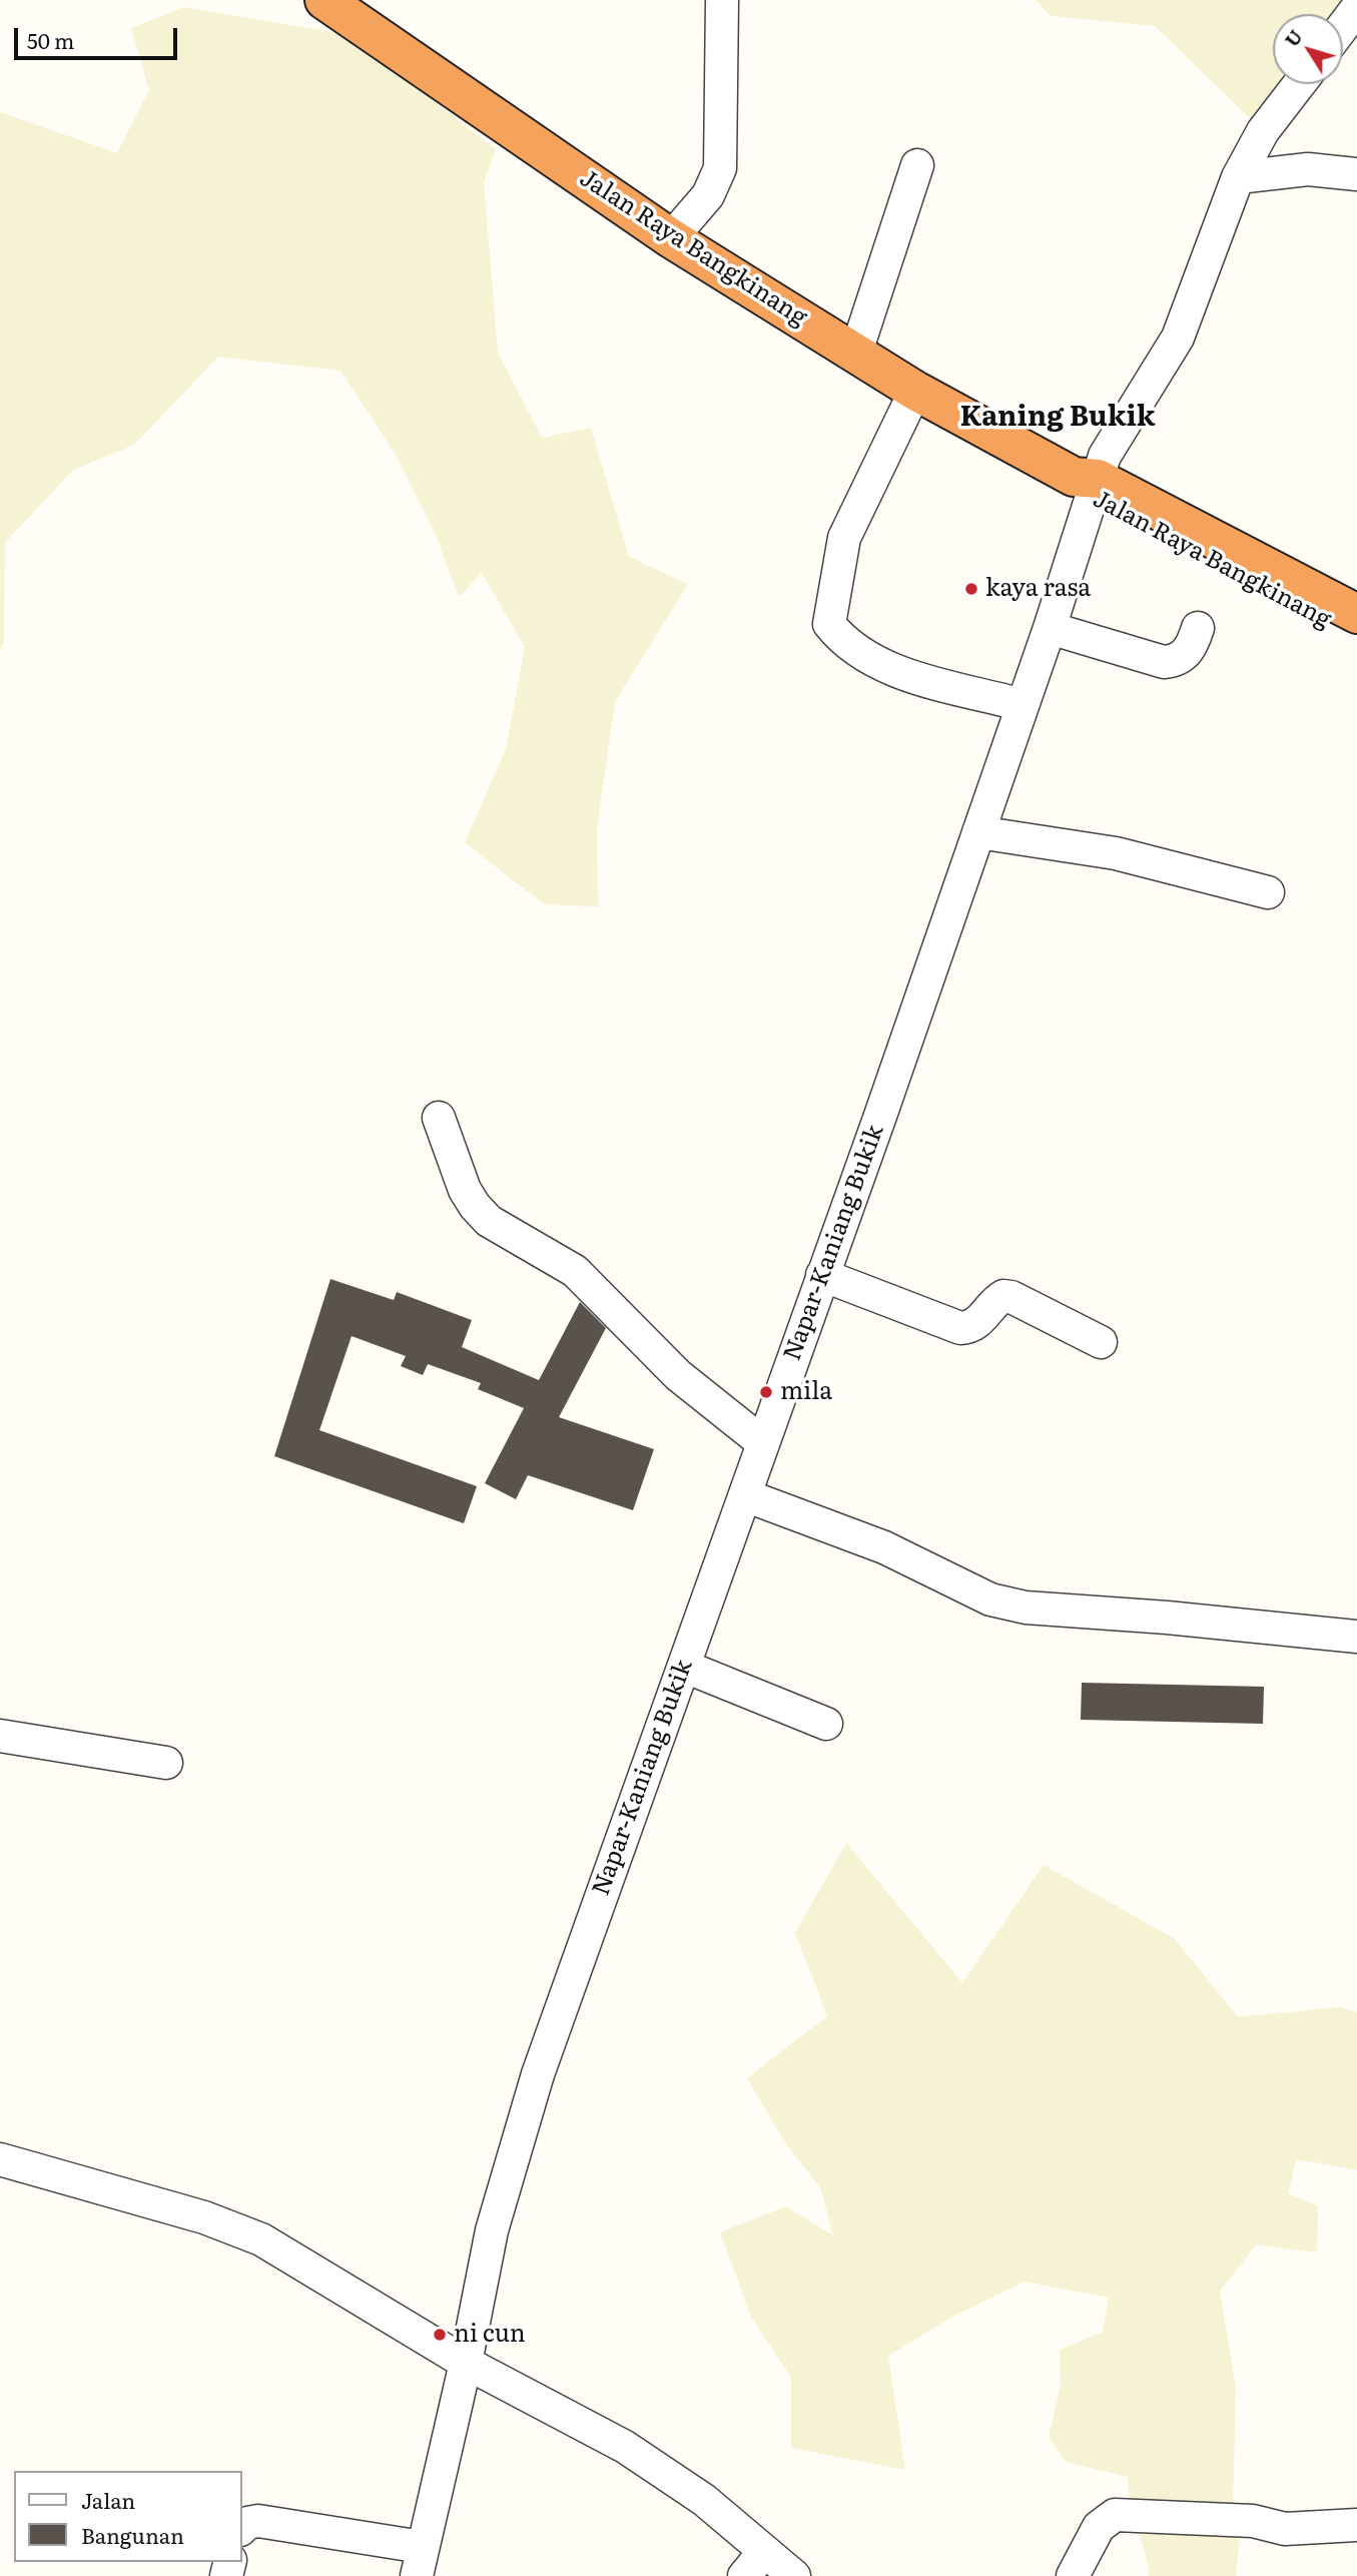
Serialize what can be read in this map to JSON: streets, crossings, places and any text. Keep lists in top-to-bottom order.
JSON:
{
  "streets": {
    "highway": ["Jalan Raya Bangkinang"],
    "street": ["Napar-Kaniang Bukik"]
  },
  "crossings": [
    ["Jalan Raya Bangkinang", "Napar-Kaniang Bukik"]
  ],
  "districts": ["Kaning Bukik"],
  "places": ["kaya rasa", "mila", "ni cun"],
  "legend": ["Jalan", "Bangunan"],
  "scale_bar": "50 m",
  "north": "top left"
}
